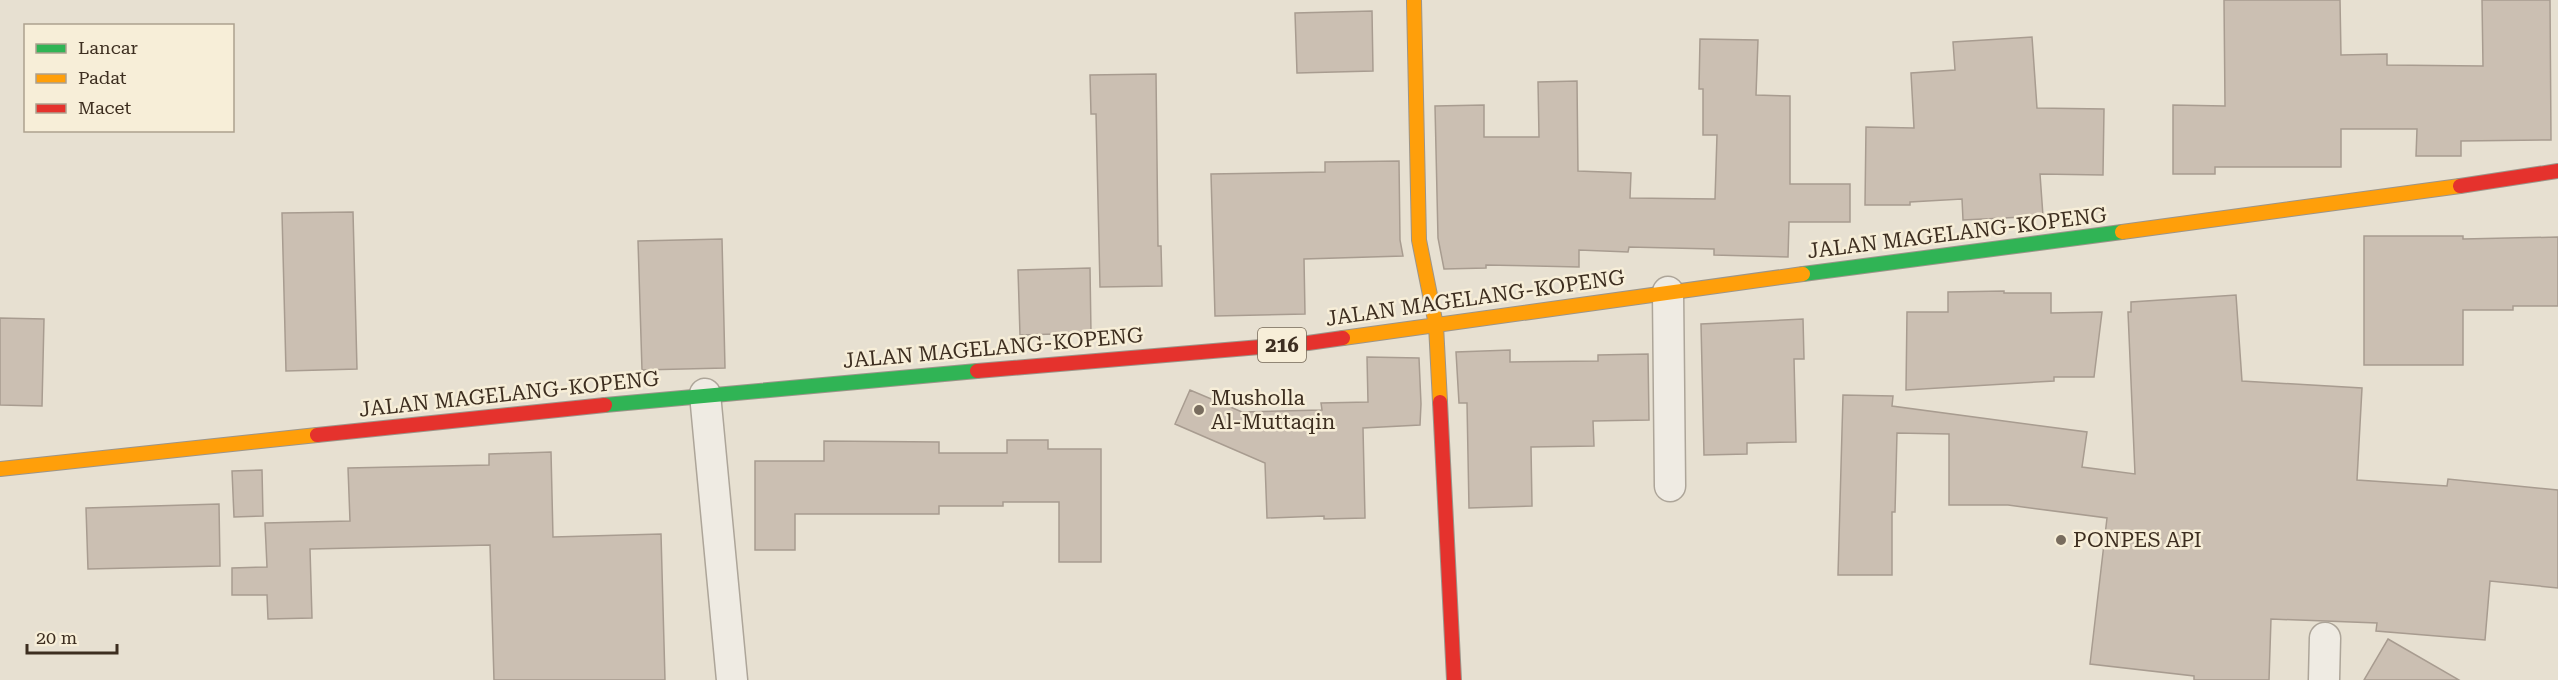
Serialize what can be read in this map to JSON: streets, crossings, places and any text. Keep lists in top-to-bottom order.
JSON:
{
  "streets": {
    "main road": ["JALAN MAGELANG-KOPENG", "216"]
  },
  "places": ["Musholla Al-Muttaqin", "PONPES API"],
  "legend": ["Lancar", "Padat", "Macet"],
  "scale_bar": "20 m"
}
